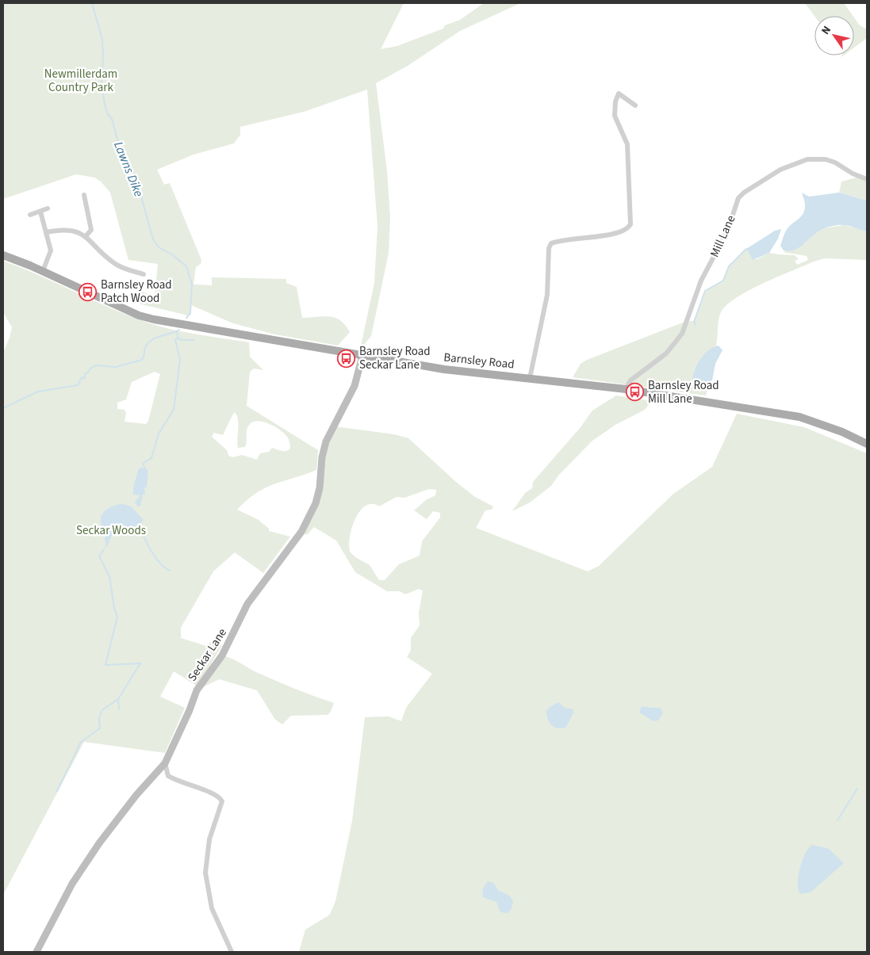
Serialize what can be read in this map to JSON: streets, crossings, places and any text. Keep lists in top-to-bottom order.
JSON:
{
  "streets": {
    "main road": ["Barnsley Road"],
    "street": ["Mill Lane", "Seckar Lane"]
  },
  "crossings": [
    ["Mill Lane", "Barnsley Road"],
    ["Barnsley Road", "Seckar Lane"]
  ],
  "water": ["Lawns Dike"],
  "parks": ["Newmillerdam Country Park", "Seckar Woods"],
  "places": {
    "bus stop": ["Barnsley Road Patch Wood", "Barnsley Road Seckar Lane", "Barnsley Road Mill Lane"]
  },
  "north": "top left"
}
